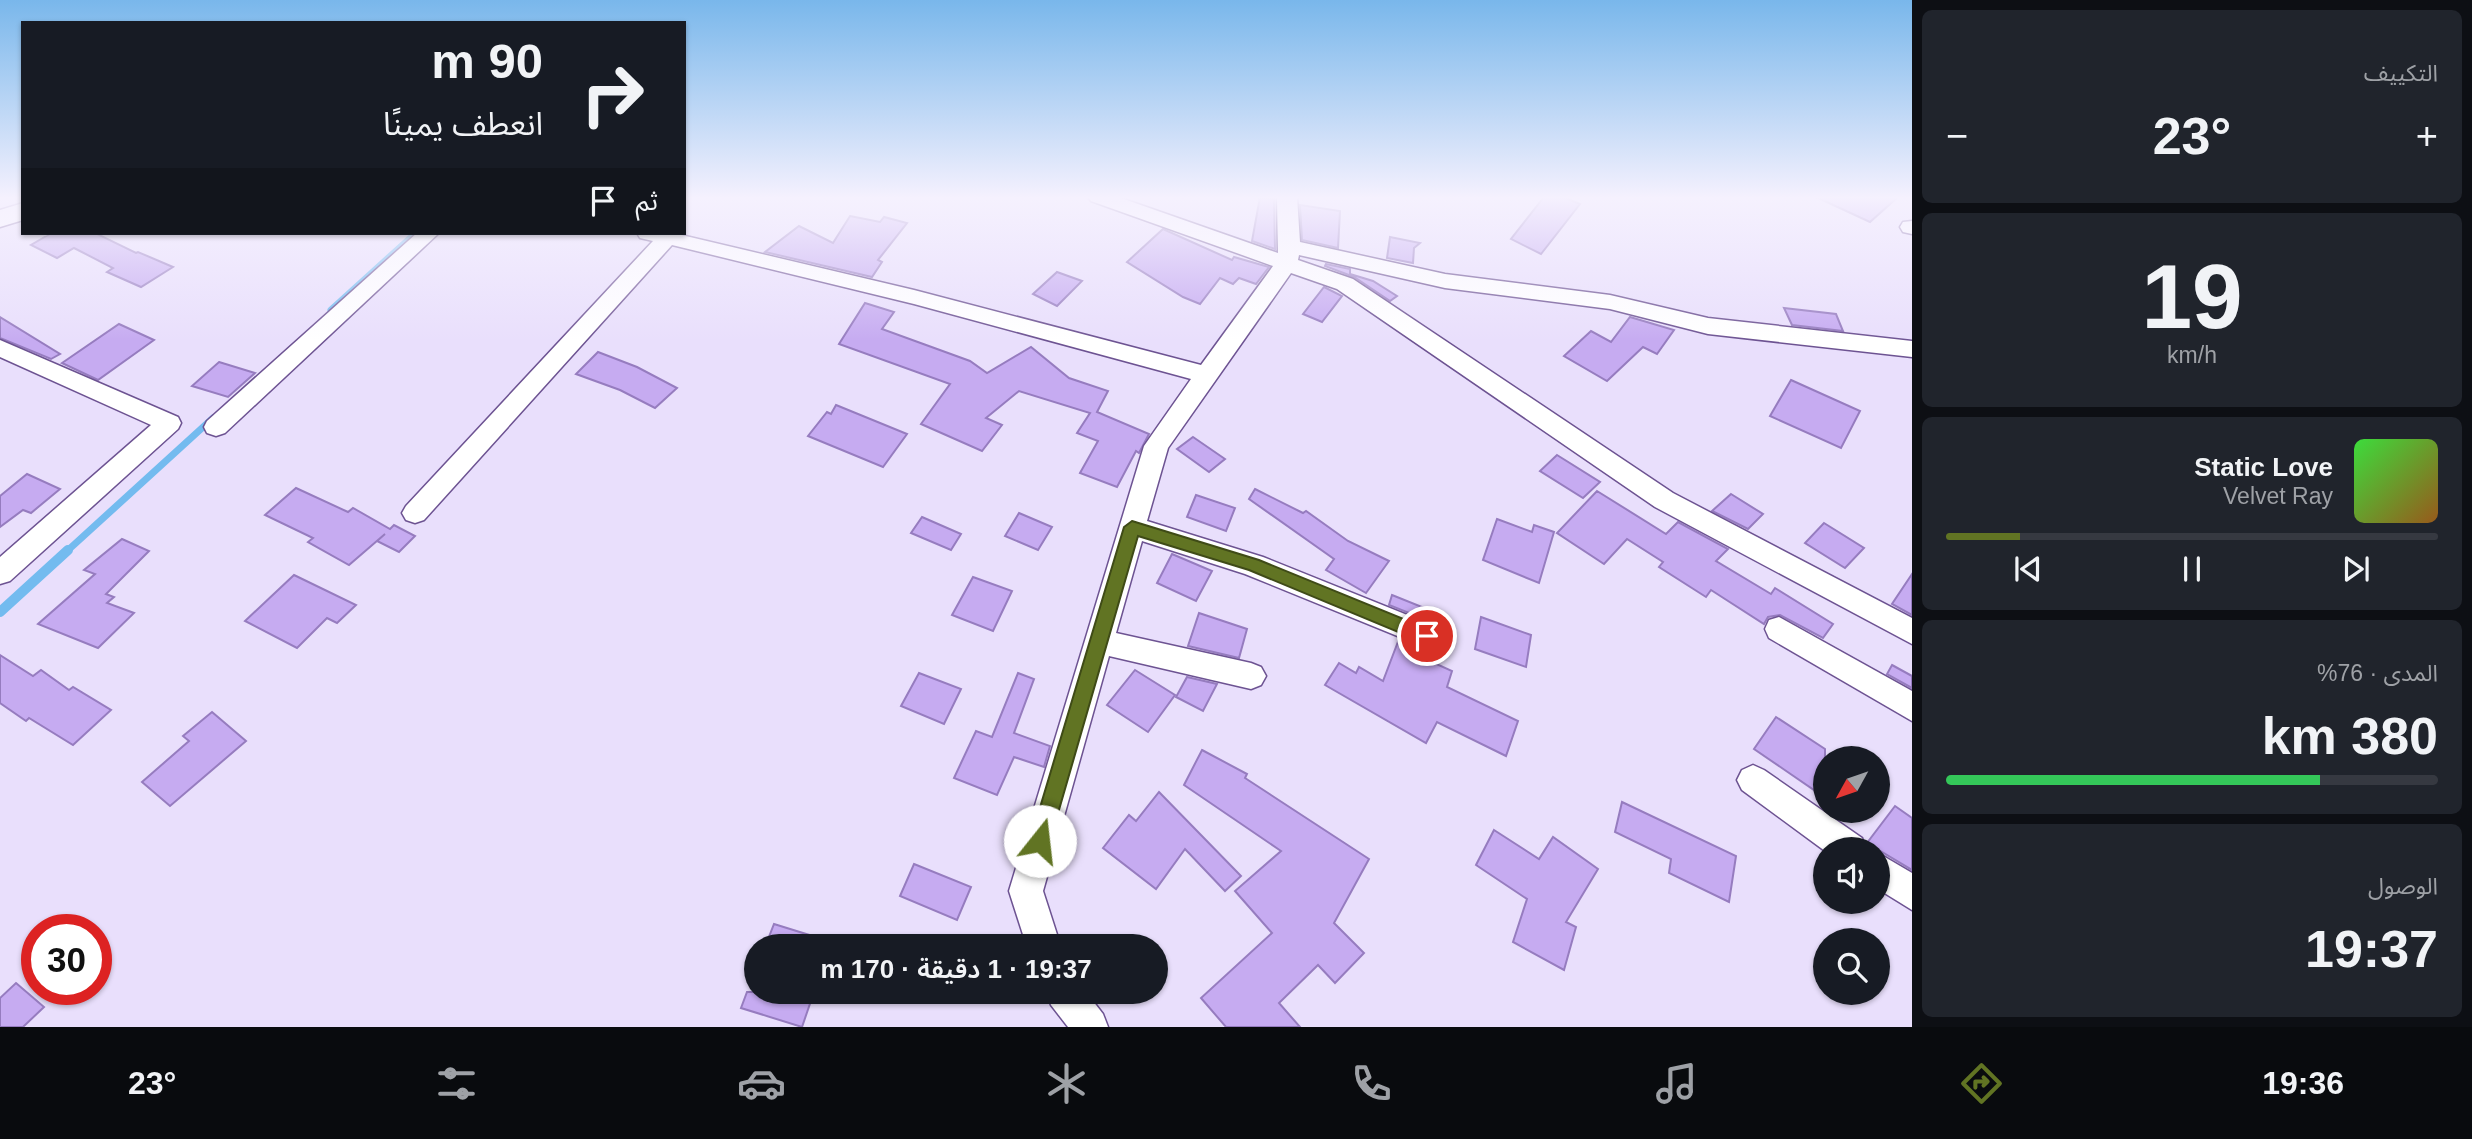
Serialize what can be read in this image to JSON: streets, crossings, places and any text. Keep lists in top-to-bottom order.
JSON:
{
  "north": "bottom left",
  "page": {
    "tile": [
      "التكييف",
      ["19", "km/h"],
      ["المدى · 76%", "380 km"],
      ["الوصول", "19:37"]
    ],
    "turn": ["90 m", "انعطف يمينًا"],
    "heat": ["−", "23°", "+"],
    "then": "ثم",
    "song": ["Static Love", "Velvet Ray"],
    "limit": "30",
    "trip": "19:37 · 1 دقيقة · 170 m",
    "tabs": ["19:36", "23°"]
  }
}
